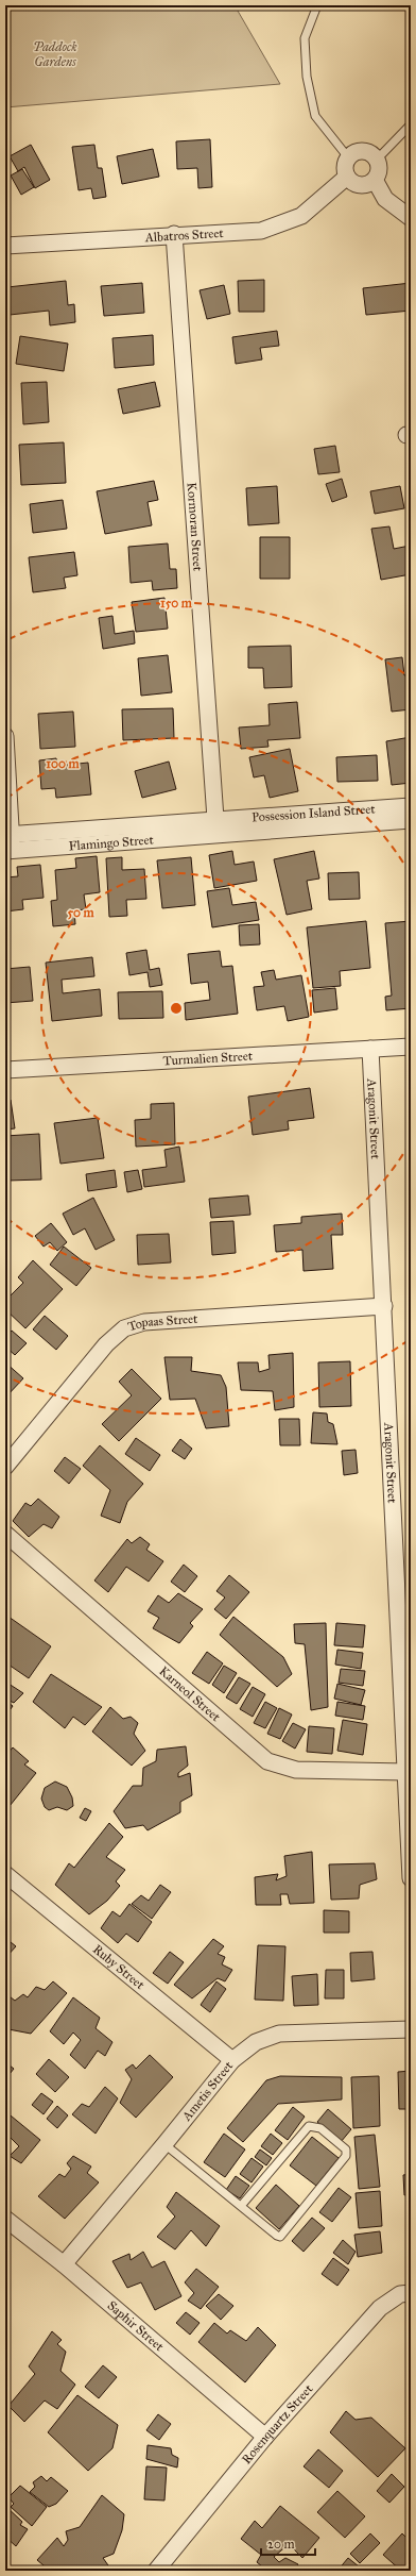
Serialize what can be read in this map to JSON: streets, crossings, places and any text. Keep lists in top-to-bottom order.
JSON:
{
  "streets": {
    "street": [
      "Albatros Street",
      "Kormoran Street",
      "Possession Island Street",
      "Flamingo Street",
      "Turmalien Street",
      "Aragonit Street",
      "Topaas Street",
      "Karneol Street",
      "Ruby Street",
      "Ametis Street",
      "Saphir Street",
      "Rosenquartz Street"
    ]
  },
  "crossings": [
    ["Albatros Street", "Kormoran Street"],
    ["Kormoran Street", "Possession Island Street"],
    ["Kormoran Street", "Flamingo Street"],
    ["Possession Island Street", "Flamingo Street"],
    ["Turmalien Street", "Aragonit Street"],
    ["Aragonit Street", "Topaas Street"],
    ["Aragonit Street", "Karneol Street"],
    ["Ruby Street", "Ametis Street"],
    ["Ametis Street", "Saphir Street"],
    ["Saphir Street", "Rosenquartz Street"]
  ],
  "parks": ["Paddock Gardens"],
  "scale_bar": "20 m",
  "rings": ["150 m", "100 m", "50 m"]
}
